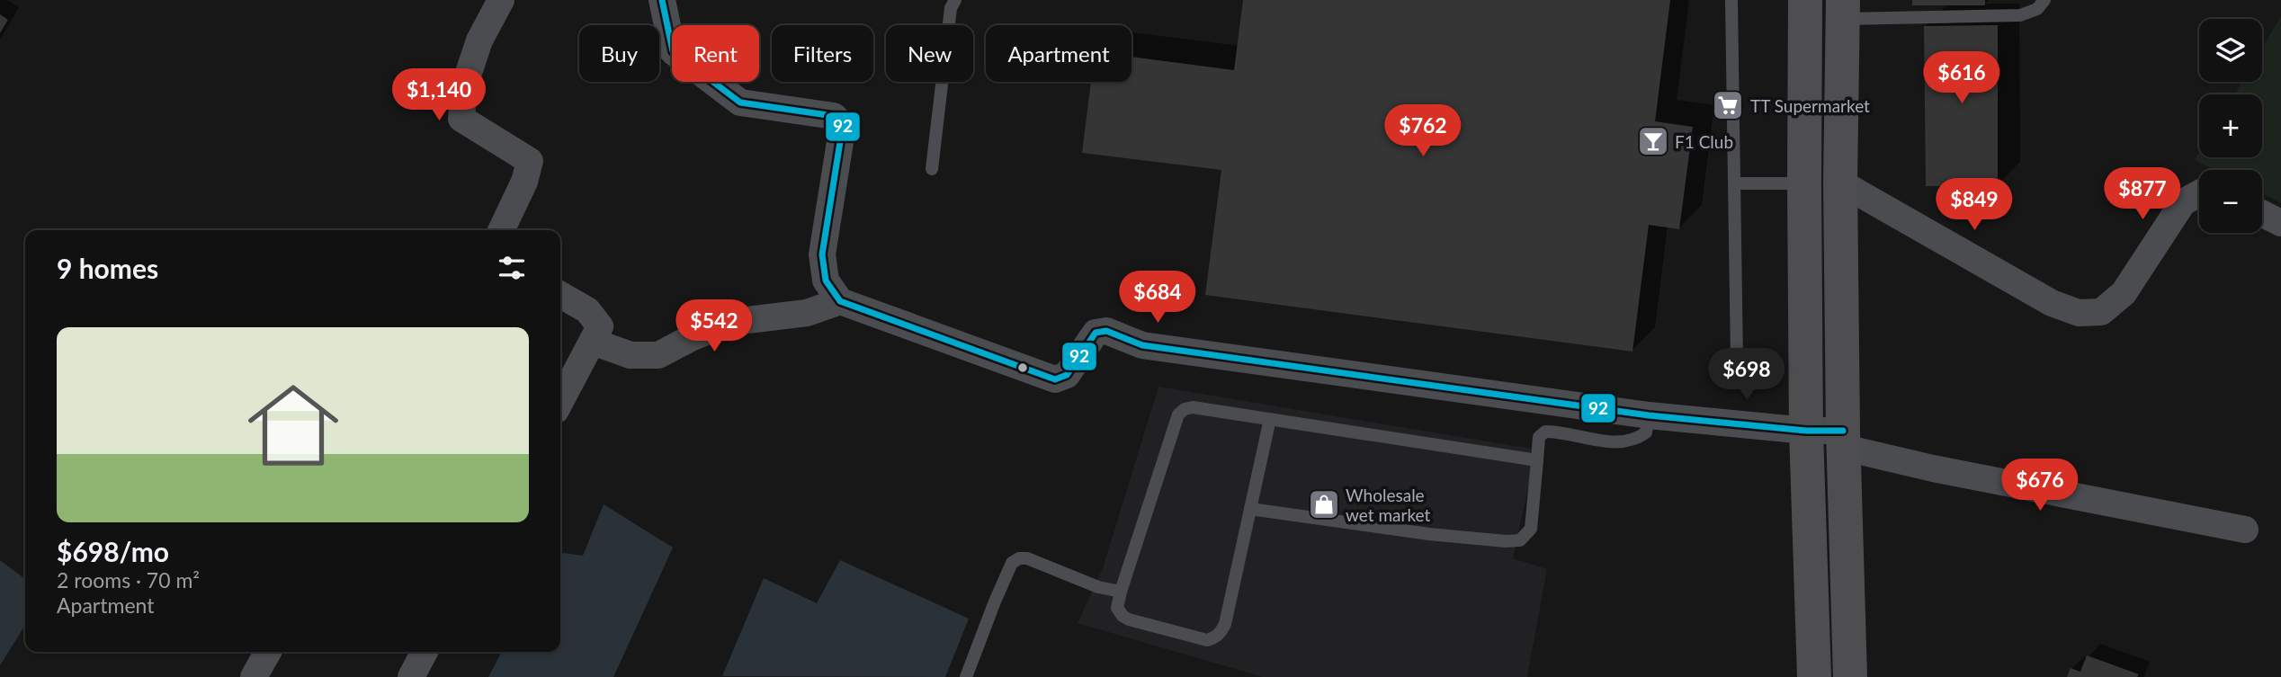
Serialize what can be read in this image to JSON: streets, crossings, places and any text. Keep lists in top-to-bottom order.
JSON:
{
  "places": {
    "supermarket": ["TT Supermarket"],
    "bar": ["F1 Club"],
    "shop": ["Wholesale wet market"]
  },
  "lines": ["transit line 92"],
  "page": {
    "map_buttons": ["+", "−"],
    "chip": [
      "Buy",
      "Rent",
      "Filters",
      "New",
      "Apartment"
    ],
    "price": [
      "$616",
      "$1,140",
      "$762",
      "$877",
      "$849",
      "$684",
      "$542",
      "$698",
      "$676"
    ],
    "heading": "9 homes",
    "list": [
      {
        "name": "$698/mo",
        "note": "2 rooms · 70 m² · Apartment"
      }
    ]
  }
}
